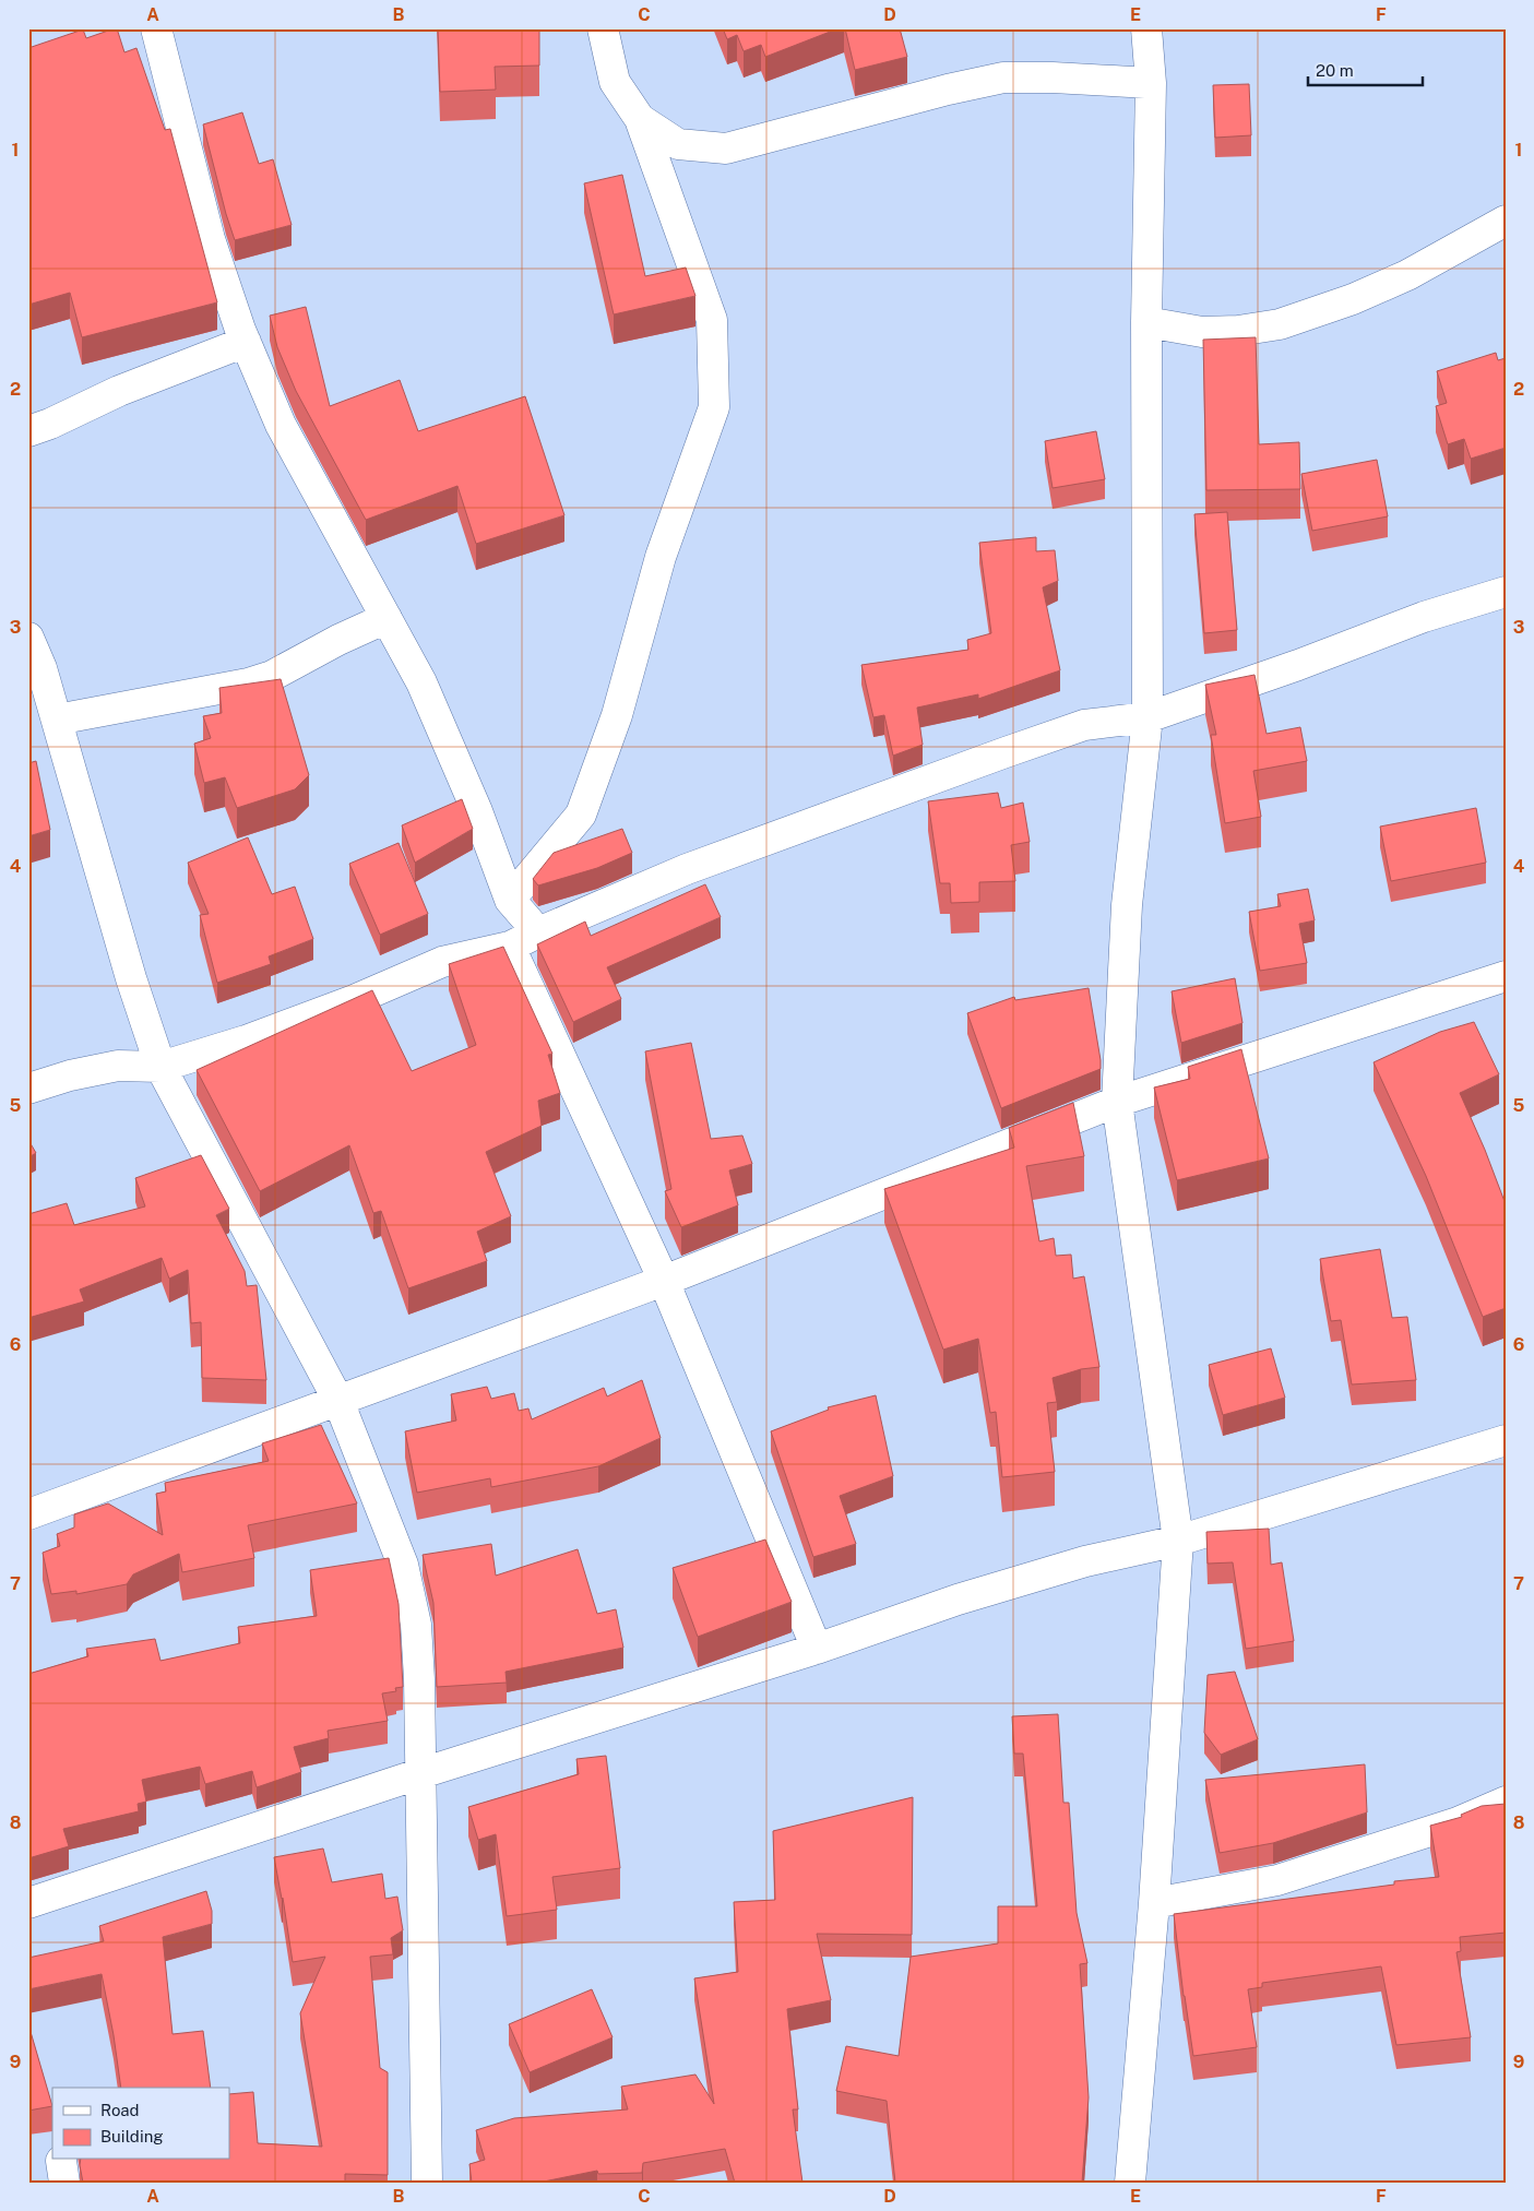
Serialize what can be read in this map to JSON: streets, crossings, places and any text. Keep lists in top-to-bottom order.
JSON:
{
  "legend": ["Road", "Building"],
  "scale_bar": "20 m",
  "grid": {
    "columns": [
      "A",
      "B",
      "C",
      "D",
      "E",
      "F"
    ],
    "rows": [
      "1",
      "2",
      "3",
      "4",
      "5",
      "6",
      "7",
      "8",
      "9"
    ]
  }
}
